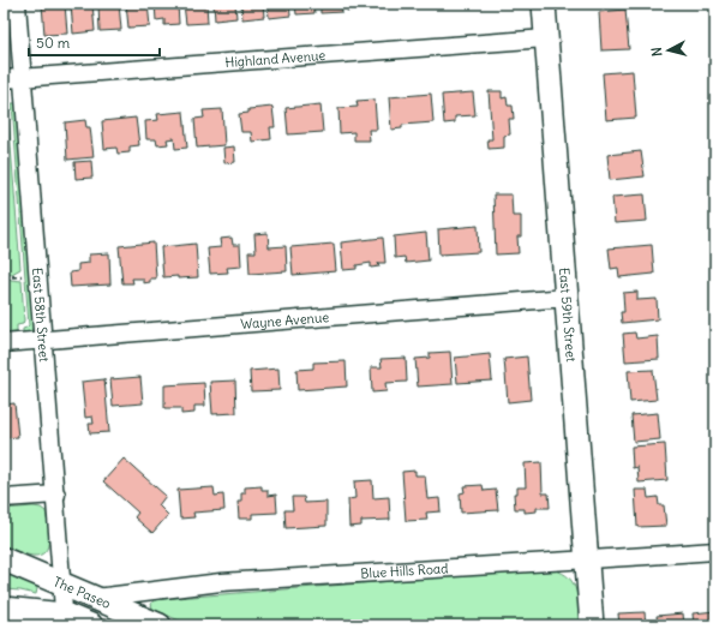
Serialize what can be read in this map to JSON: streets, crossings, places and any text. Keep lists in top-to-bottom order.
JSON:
{
  "streets": {
    "street": [
      "Highland Avenue",
      "East 58th Street",
      "East 59th Street",
      "Wayne Avenue",
      "Blue Hills Road",
      "The Paseo"
    ]
  },
  "crossings": [
    ["Highland Avenue", "East 58th Street"],
    ["Highland Avenue", "East 59th Street"],
    ["East 58th Street", "Wayne Avenue"],
    ["East 58th Street", "The Paseo"],
    ["East 59th Street", "Wayne Avenue"],
    ["East 59th Street", "Blue Hills Road"],
    ["Blue Hills Road", "The Paseo"]
  ],
  "scale_bar": "50 m",
  "north": "left"
}
